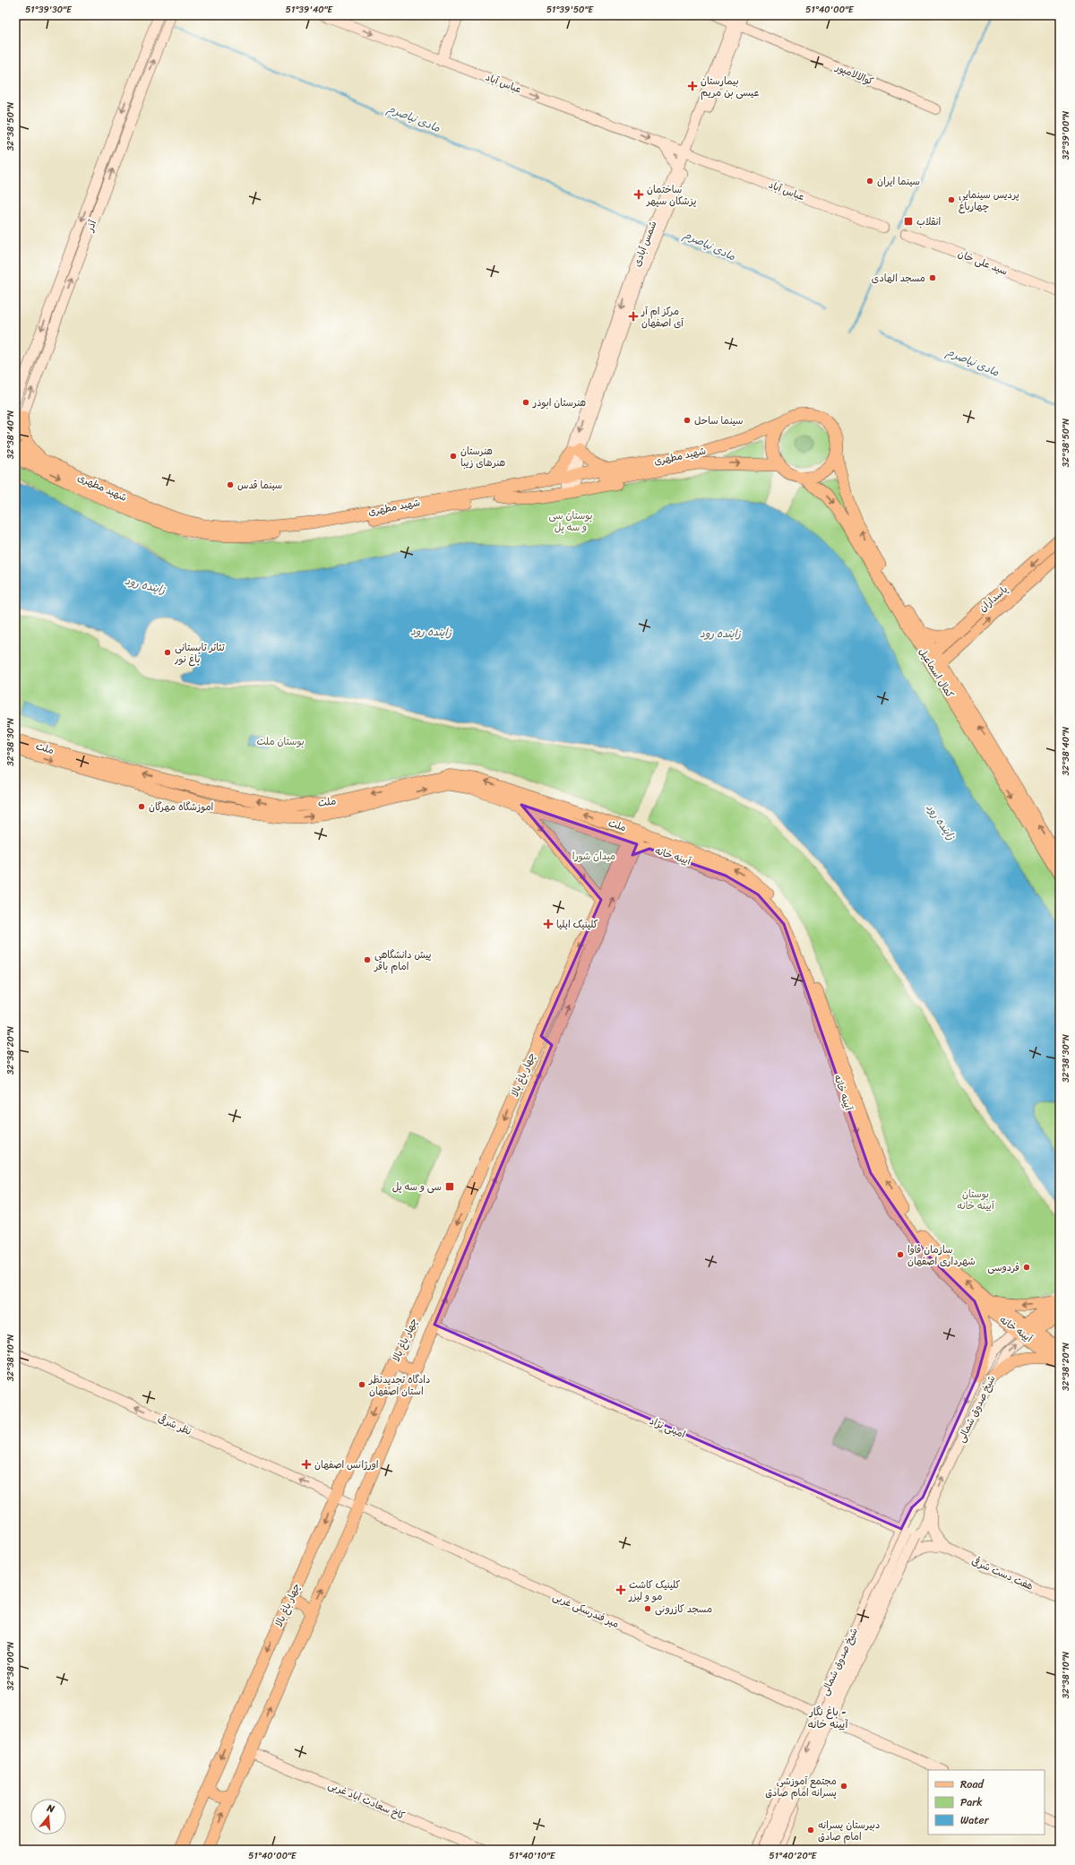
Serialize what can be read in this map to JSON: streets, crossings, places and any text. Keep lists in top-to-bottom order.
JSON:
{
  "streets": {
    "main road": [
      "کوالالامپور",
      "عباس آباد",
      "آذر",
      "شمس آبادی",
      "سید علی خان",
      "شهید مطهری",
      "پاسداران",
      "کمال اسماعیل",
      "ملت",
      "آیینه خانه",
      "چهار باغ بالا",
      "شیخ صدوق شمالی",
      "نظر شرقی",
      "امینی نژاد",
      "هفت دست شرقی",
      "میر فندرسکی غربی",
      "کاخ سعادت آباد غربی"
    ]
  },
  "crossings": [
    ["کوالالامپور", "شمس آبادی"],
    ["عباس آباد", "شمس آبادی"],
    ["شمس آبادی", "شهید مطهری"],
    ["شهید مطهری", "کمال اسماعیل"],
    ["پاسداران", "کمال اسماعیل"],
    ["ملت", "آیینه خانه"],
    ["ملت", "چهار باغ بالا"],
    ["آیینه خانه", "چهار باغ بالا"],
    ["آیینه خانه", "شیخ صدوق شمالی"],
    ["چهار باغ بالا", "نظر شرقی"],
    ["چهار باغ بالا", "امینی نژاد"],
    ["چهار باغ بالا", "میر فندرسکی غربی"],
    ["چهار باغ بالا", "کاخ سعادت آباد غربی"],
    ["شیخ صدوق شمالی", "امینی نژاد"],
    ["شیخ صدوق شمالی", "میر فندرسکی غربی"],
    ["نظر شرقی", "میر فندرسکی غربی"]
  ],
  "one_way": ["عباس آباد", "نظر شرقی"],
  "districts": ["باغ نگار - آیینه خانه"],
  "water": ["مادی نیاصرم", "زاینده رود"],
  "parks": [
    "بوستان سی و سه پل",
    "بوستان ملت",
    "میدان شورا",
    "بوستان آیینه خانه"
  ],
  "places": {
    "health": [
      "بیمارستان عیسی بن مریم",
      "ساختمان پزشکان سپهر",
      "مرکز ام آر آی اصفهان",
      "کلینیک ایلیا",
      "اورژانس اصفهان",
      "کلینیک کاشت مو و لیزر"
    ],
    "other": [
      "سینما ایران",
      "پردیس سینمایی چهارباغ",
      "مسجد الهادی",
      "هنرستان ابوذر",
      "سینما ساحل",
      "هنرستان هنرهای زیبا",
      "سینما قدس",
      "تئاتر تابستانی باغ نور",
      "اموزشگاه مهرگان",
      "پیش دانشگاهی امام باقر",
      "سازمان فاوا شهرداری اصفهان",
      "فردوسی",
      "دادگاه تجدیدنظر استان اصفهان",
      "مسجد کازرونی",
      "مجتمع آموزشی پسرانه امام صادق",
      "دبیرستان پسرانه امام صادق"
    ],
    "transit": ["انقلاب", "سی و سه پل"]
  },
  "legend": ["Road", "Park", "Water"],
  "north": "top",
  "coordinates": [
    "51°39'30\"E",
    "51°39'40\"E",
    "51°39'50\"E",
    "51°40'00\"E",
    "32°38'50\"N",
    "32°39'00\"N",
    "32°38'40\"N",
    "32°38'30\"N",
    "32°38'20\"N",
    "32°38'10\"N",
    "32°38'00\"N",
    "51°40'10\"E",
    "51°40'20\"E"
  ]
}
